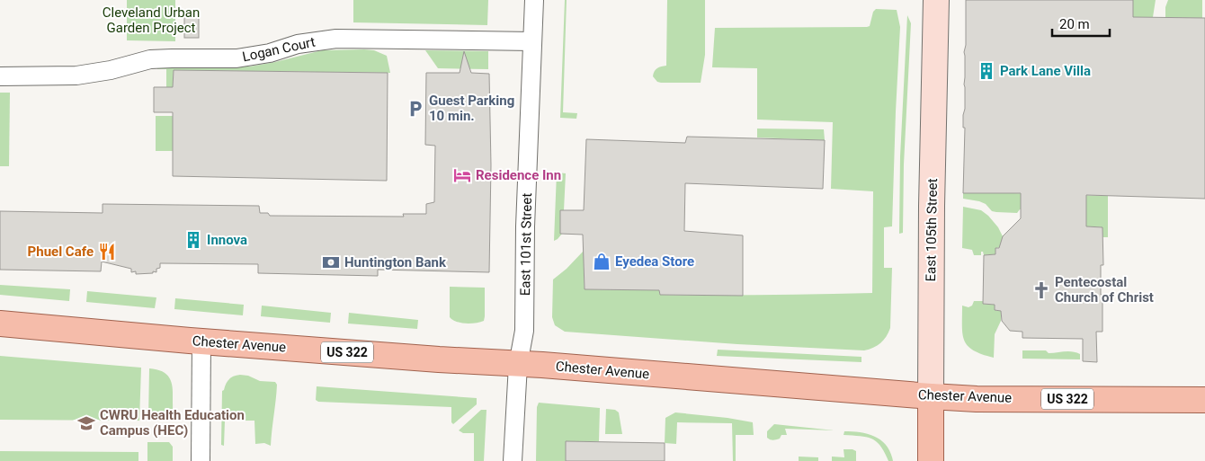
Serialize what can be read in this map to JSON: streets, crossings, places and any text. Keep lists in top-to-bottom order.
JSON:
{
  "streets": {
    "main road": ["East 105th Street", "Chester Avenue", "US 322"],
    "street": ["Logan Court", "East 101st Street"]
  },
  "crossings": [
    ["Logan Court", "East 101st Street"],
    ["East 105th Street", "Chester Avenue"],
    ["East 101st Street", "Chester Avenue"]
  ],
  "parks": ["Cleveland Urban Garden Project"],
  "places": {
    "building": ["Park Lane Villa", "Innova"],
    "parking": ["Guest Parking 10 min."],
    "hotel": ["Residence Inn"],
    "restaurant": ["Phuel Cafe"],
    "shop": ["Eyedea Store"],
    "bank": ["Huntington Bank"],
    "church": ["Pentecostal Church of Christ"],
    "school or university": ["CWRU Health Education Campus (HEC)"]
  },
  "scale_bar": "20 m"
}
